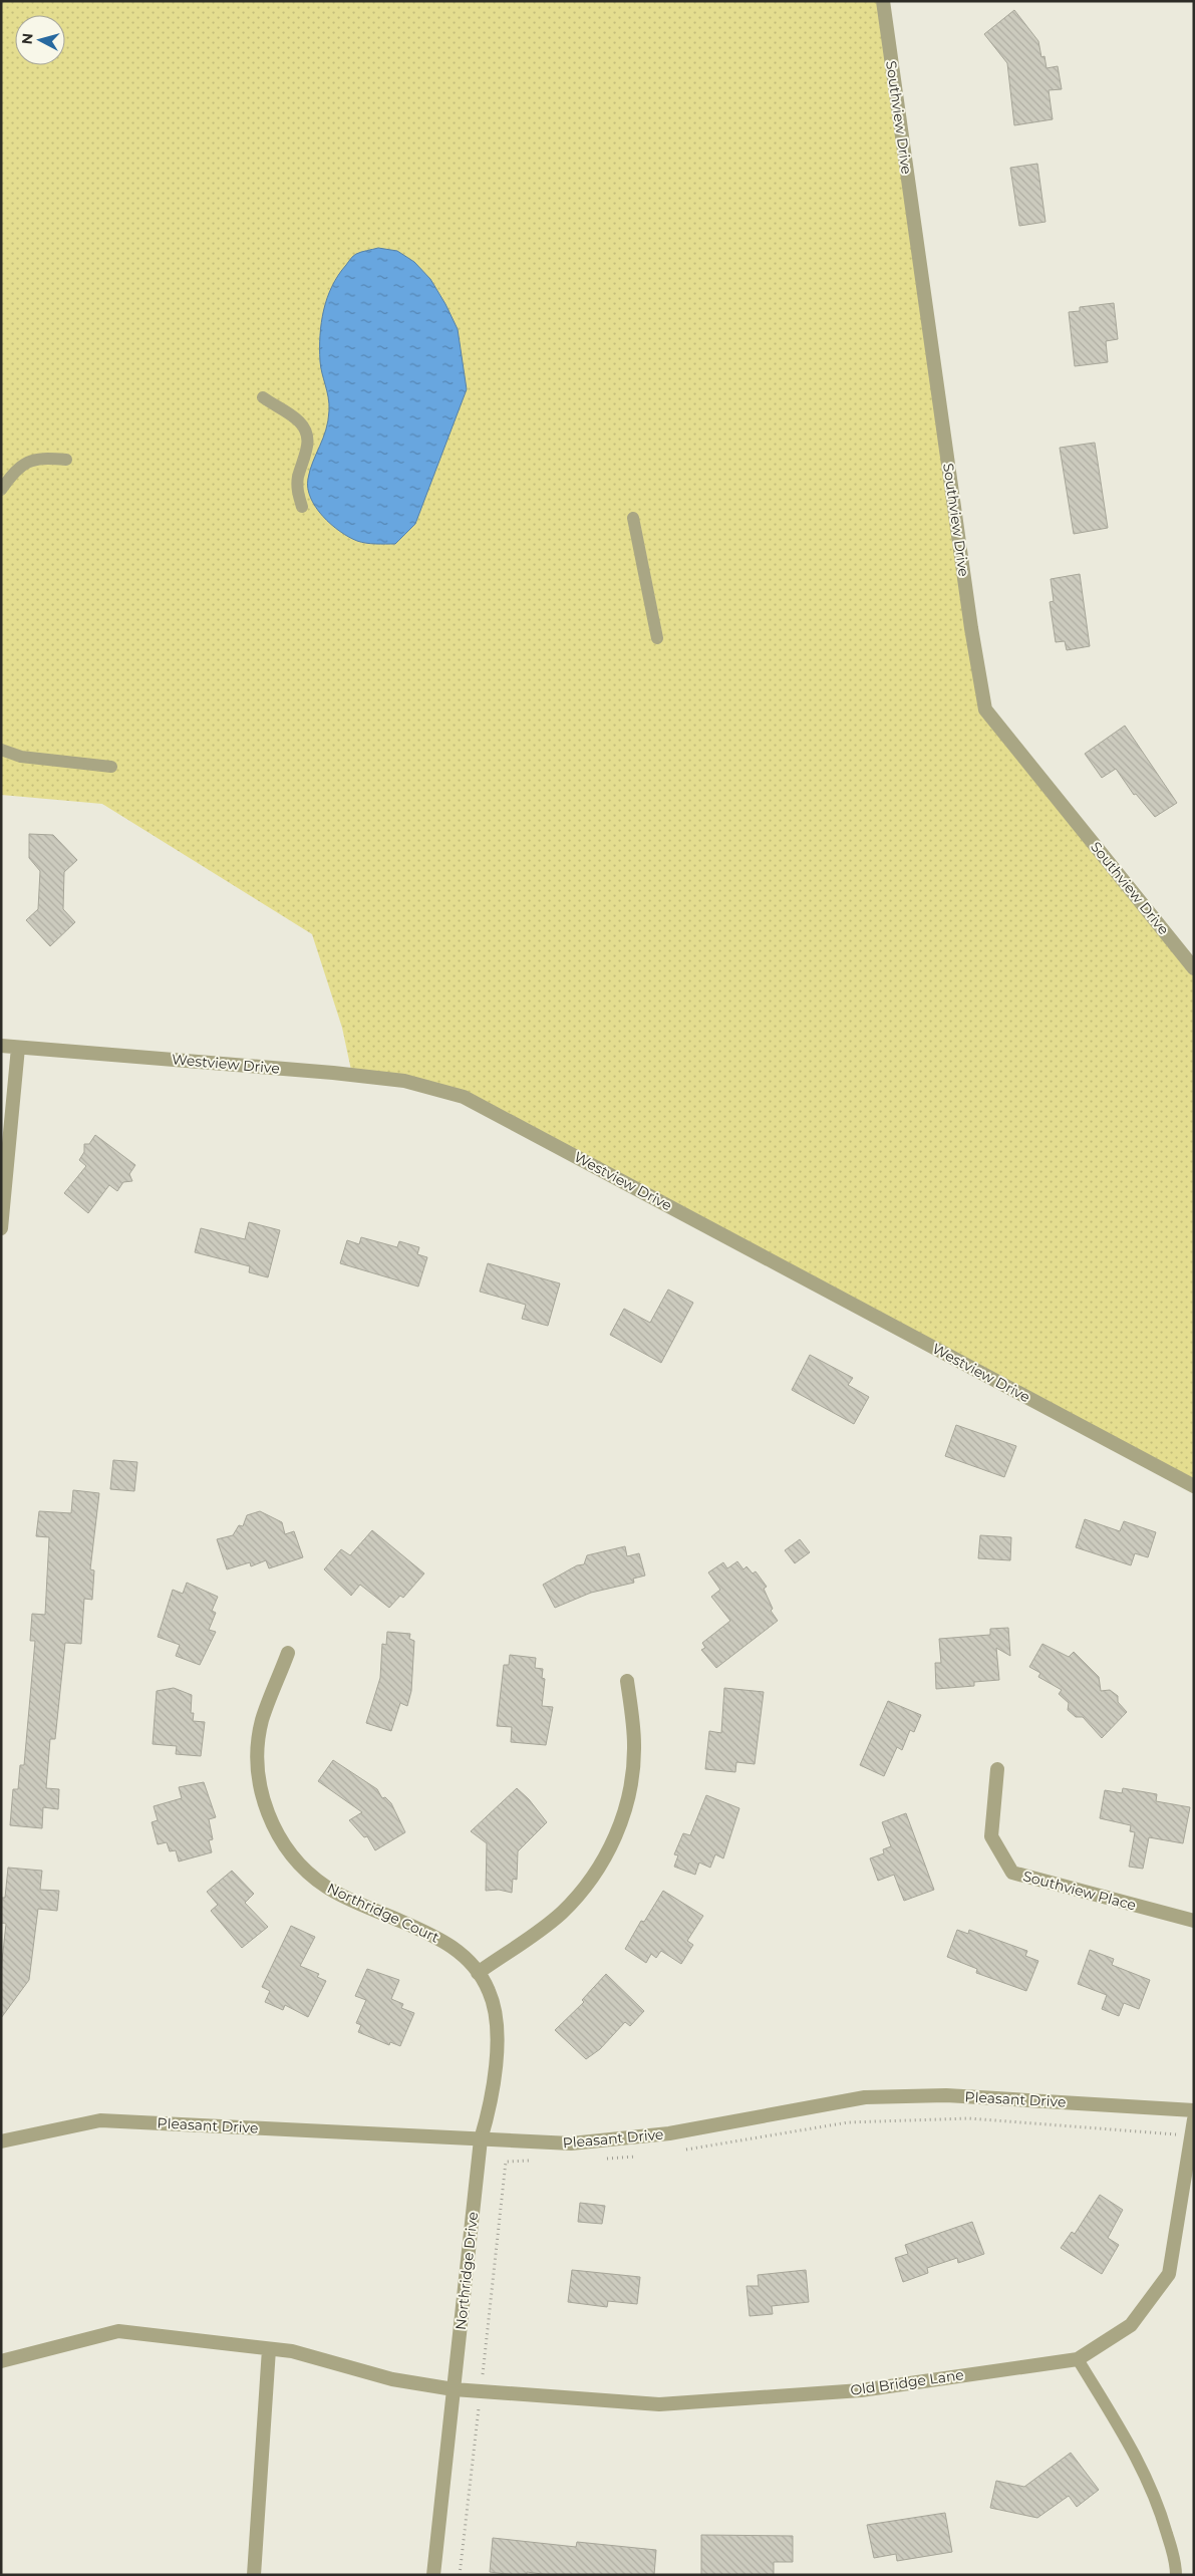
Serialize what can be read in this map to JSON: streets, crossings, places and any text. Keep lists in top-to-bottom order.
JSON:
{
  "streets": {
    "street": [
      "Southview Drive",
      "Westview Drive",
      "Southview Place",
      "Northridge Court",
      "Pleasant Drive",
      "Northridge Drive",
      "Old Bridge Lane"
    ]
  },
  "crossings": [
    ["Northridge Court", "Northridge Drive"],
    ["Pleasant Drive", "Northridge Drive"],
    ["Northridge Drive", "Old Bridge Lane"]
  ],
  "north": "left"
}
